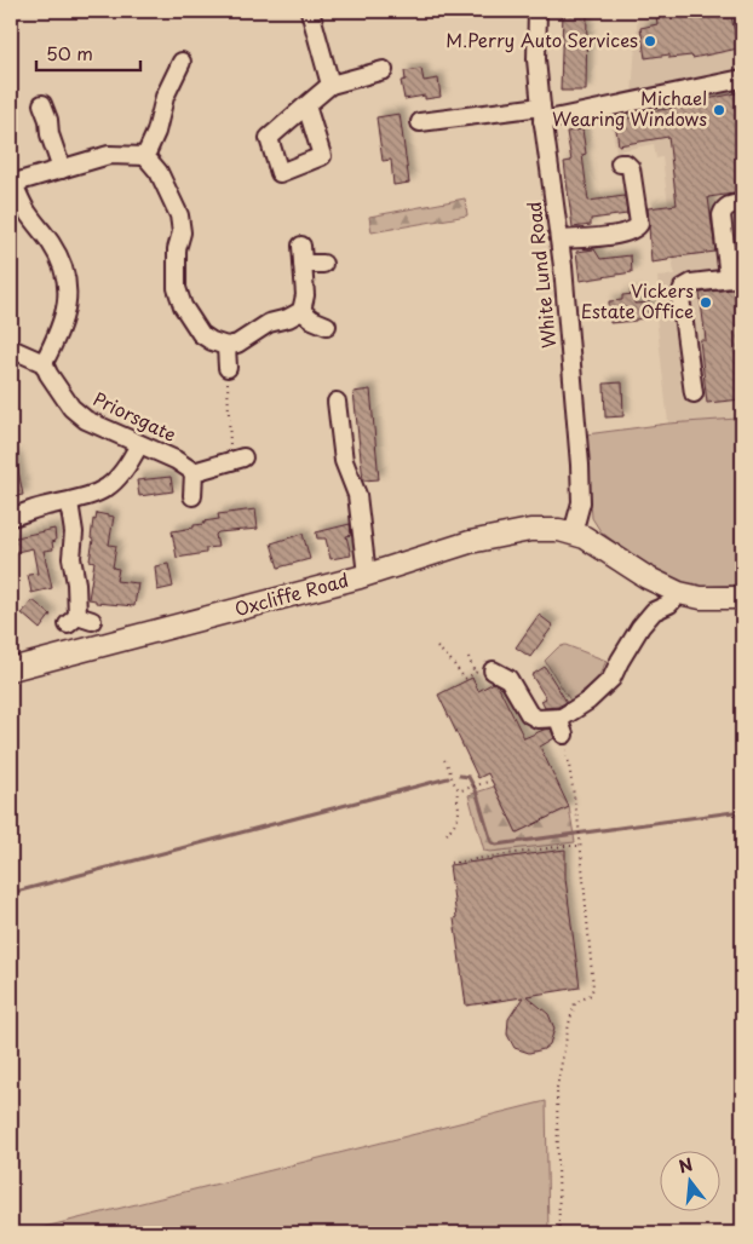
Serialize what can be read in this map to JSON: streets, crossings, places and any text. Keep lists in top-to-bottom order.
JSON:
{
  "streets": {
    "main road": ["Oxcliffe Road"],
    "street": ["White Lund Road", "Priorsgate"]
  },
  "crossings": [
    ["White Lund Road", "Oxcliffe Road"]
  ],
  "places": ["M.Perry Auto Services", "Michael Wearing Windows", "Vickers Estate Office"],
  "scale_bar": "50 m",
  "north": "top"
}
